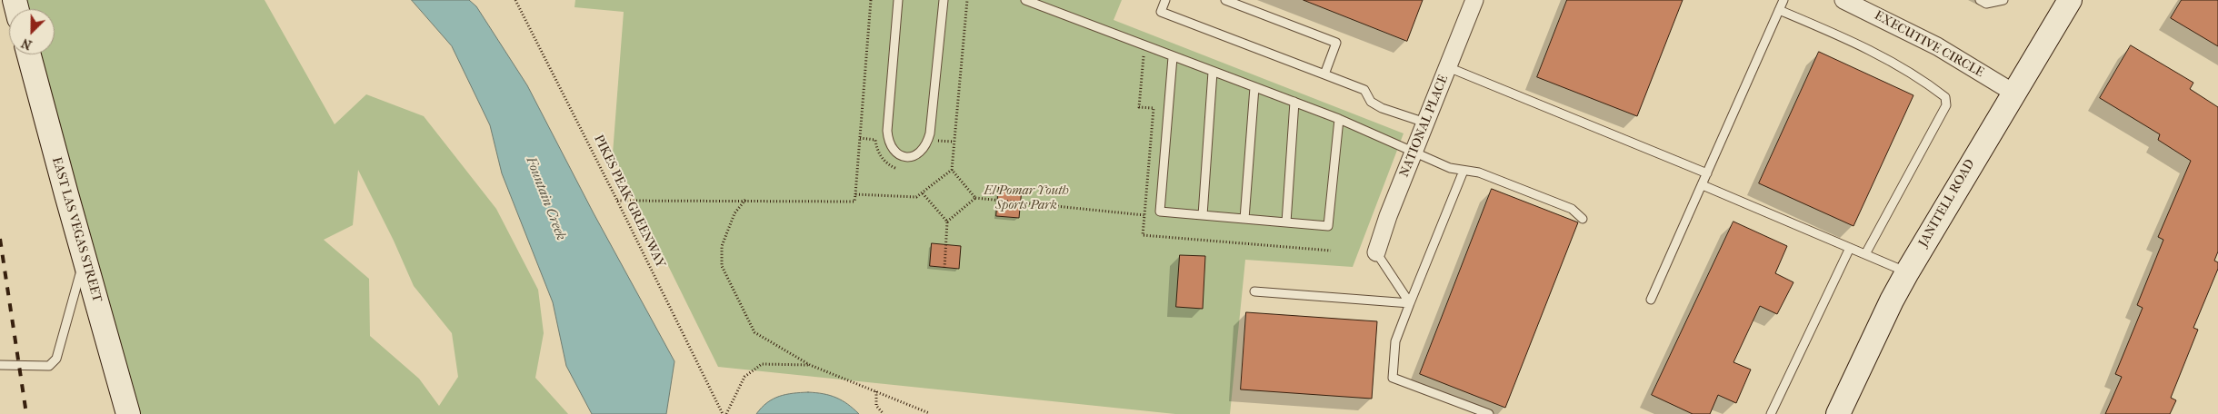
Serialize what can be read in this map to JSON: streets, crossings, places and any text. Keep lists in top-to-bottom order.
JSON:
{
  "streets": {
    "street": [
      "EXECUTIVE CIRCLE",
      "NATIONAL PLACE",
      "JANITELL ROAD",
      "EAST LAS VEGAS STREET"
    ],
    "path": ["PIKES PEAK GREENWAY"]
  },
  "crossings": [
    ["EXECUTIVE CIRCLE", "JANITELL ROAD"]
  ],
  "water": ["Fountain Creek"],
  "parks": ["El Pomar Youth Sports Park"],
  "north": "bottom left"
}
